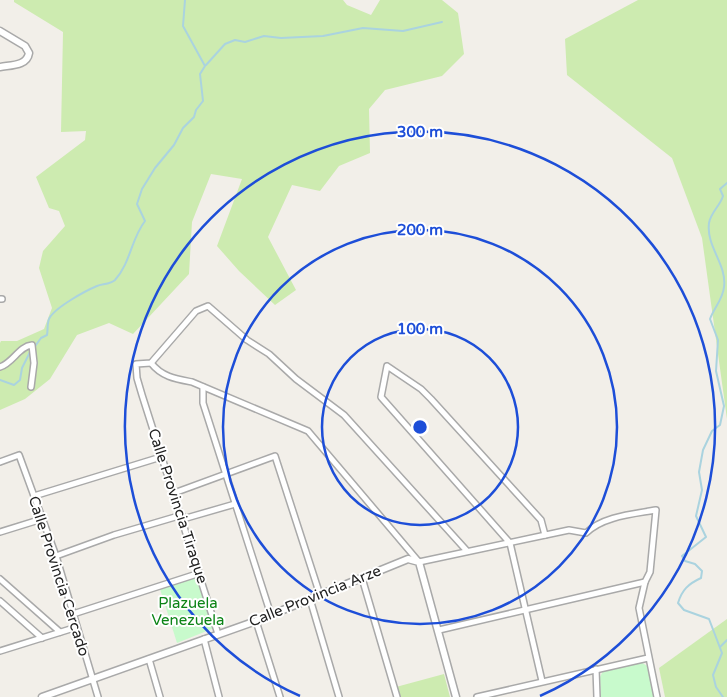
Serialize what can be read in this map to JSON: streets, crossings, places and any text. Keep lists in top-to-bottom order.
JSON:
{
  "streets": {
    "street": ["Calle Provincia Tiraque", "Calle Provincia Cercado", "Calle Provincia Arze"]
  },
  "crossings": [
    ["Calle Provincia Tiraque", "Calle Provincia Arze"],
    ["Calle Provincia Cercado", "Calle Provincia Arze"]
  ],
  "parks": ["Plazuela Venezuela"],
  "rings": ["300 m", "200 m", "100 m"]
}
